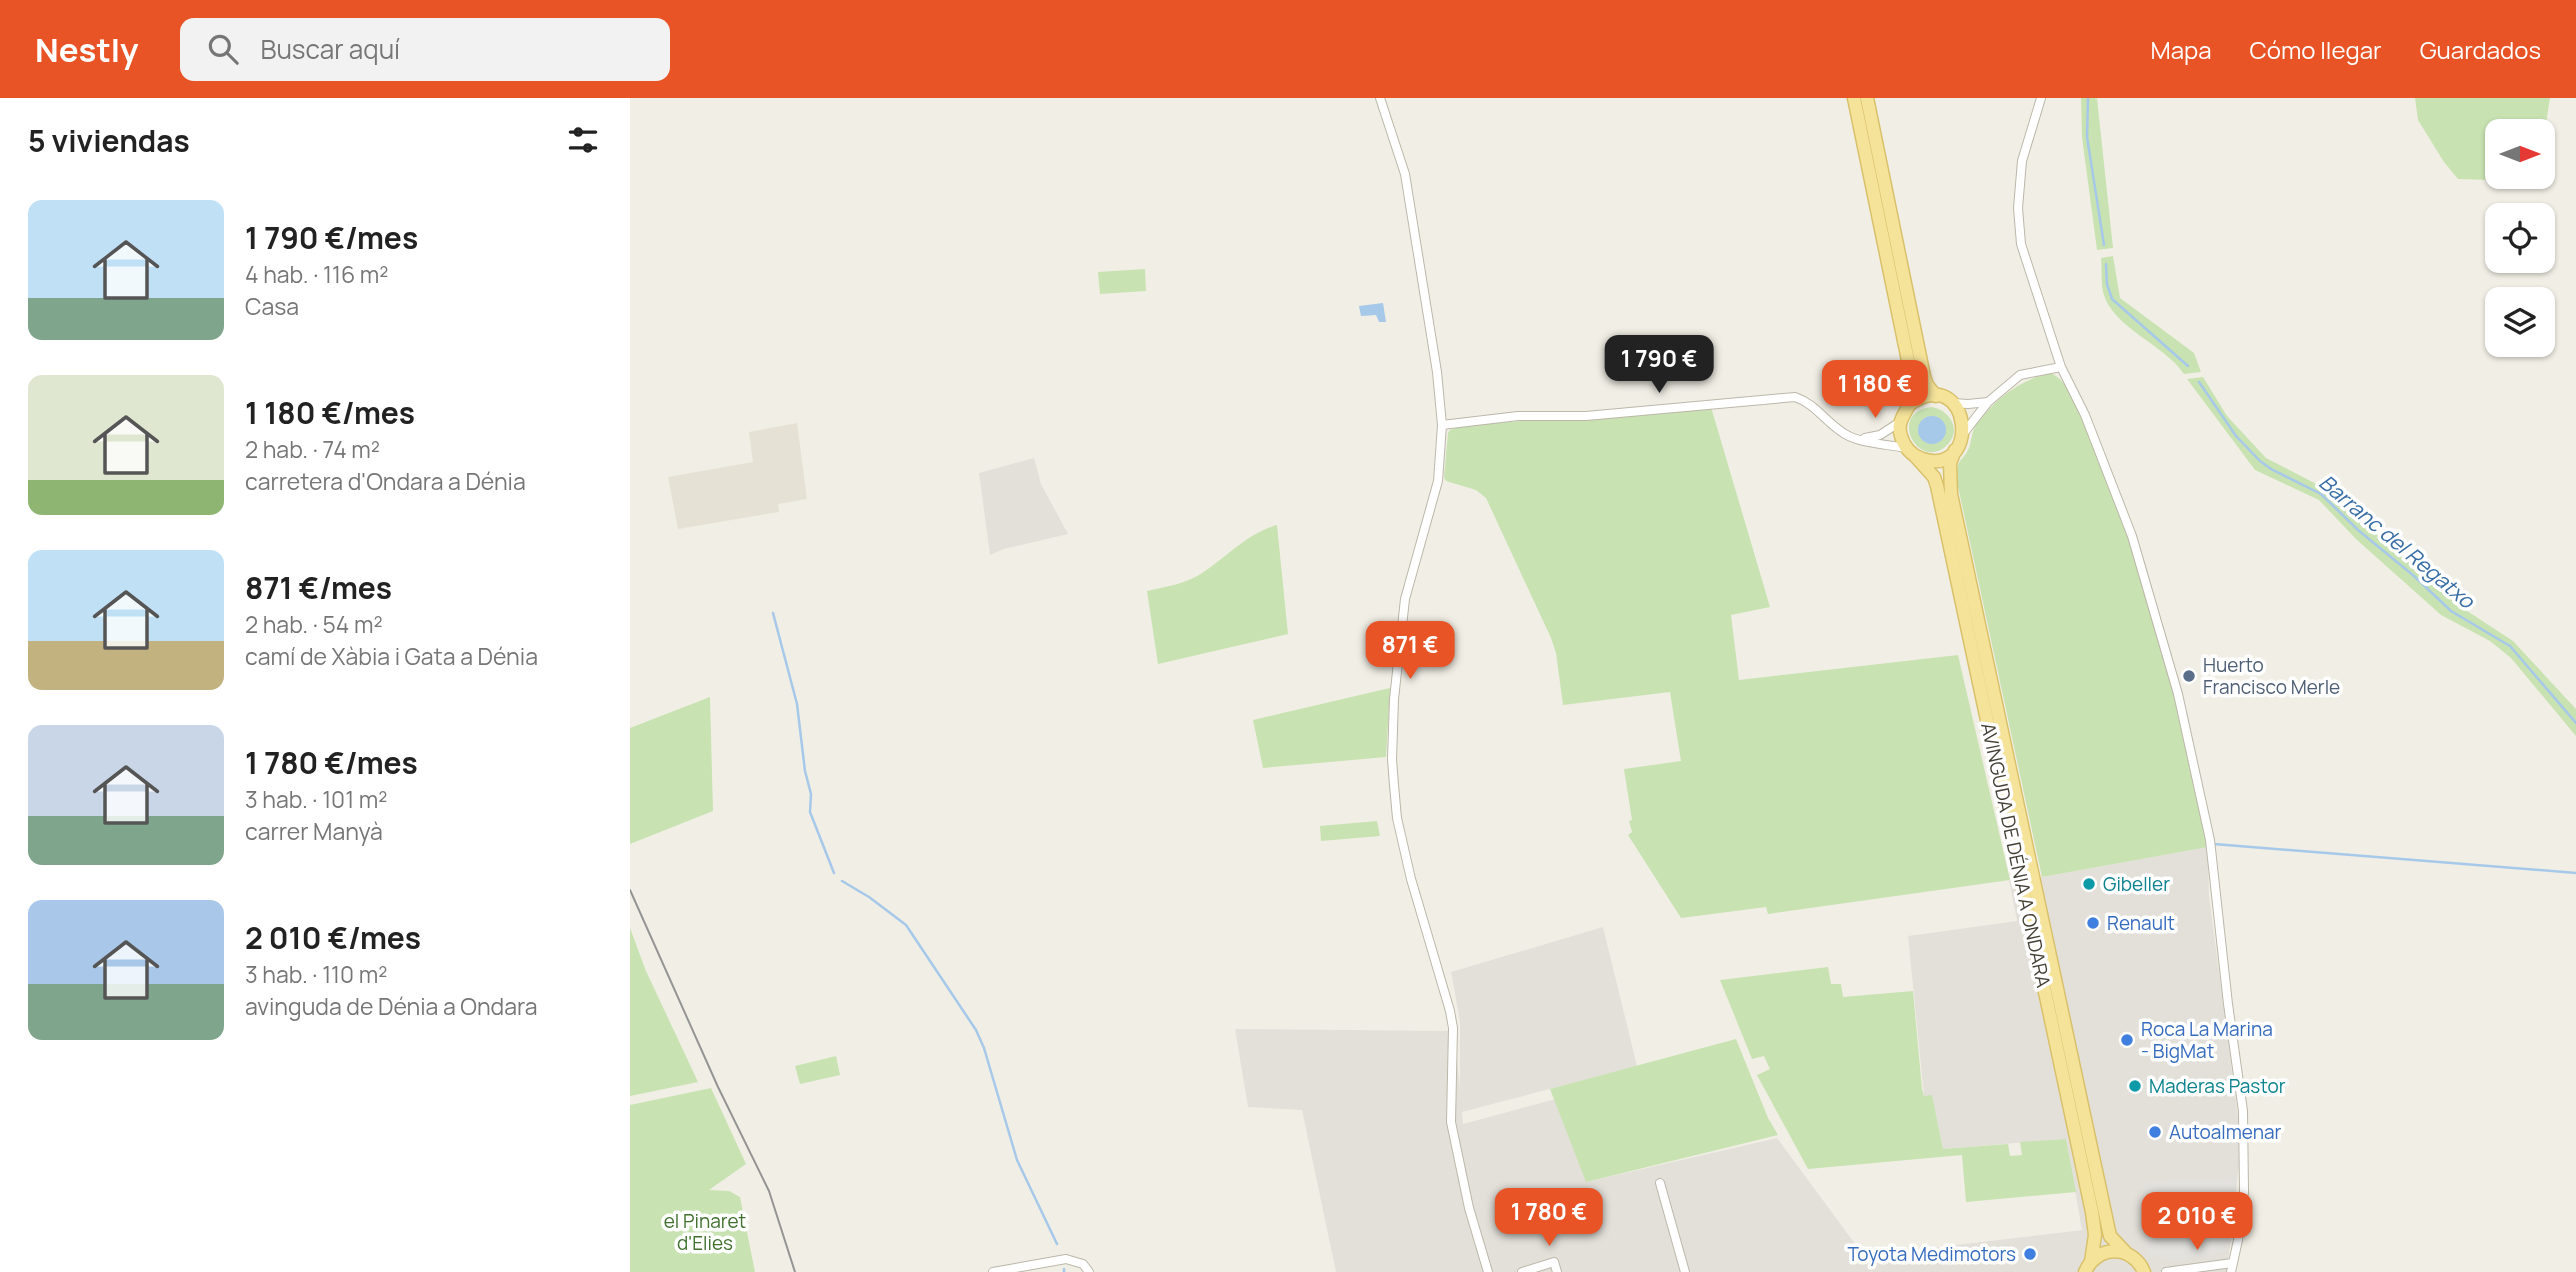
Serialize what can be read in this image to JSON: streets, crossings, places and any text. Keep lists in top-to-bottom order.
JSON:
{
  "streets": {
    "main road": ["AVINGUDA DE DÉNIA A ONDARA"]
  },
  "water": ["Barranc del Regatxo"],
  "parks": ["el Pinaret d'Elies"],
  "places": [
    "Huerto Francisco Merle",
    "Gibeller",
    "Renault",
    "Roca La Marina - BigMat",
    "Maderas Pastor",
    "Autoalmenar",
    "Toyota Medimotors"
  ],
  "north": "right",
  "page": {
    "header": "Nestly",
    "search": "Buscar aquí",
    "nav": ["Mapa", "Cómo llegar", "Guardados"],
    "heading": "5 viviendas",
    "list": [
      {
        "name": "1 790 €/mes",
        "note": "4 hab. · 116 m² · Casa"
      },
      {
        "name": "1 180 €/mes",
        "note": "2 hab. · 74 m² · carretera d'Ondara a Dénia"
      },
      {
        "name": "871 €/mes",
        "note": "2 hab. · 54 m² · camí de Xàbia i Gata a Dénia"
      },
      {
        "name": "1 780 €/mes",
        "note": "3 hab. · 101 m² · carrer Manyà"
      },
      {
        "name": "2 010 €/mes",
        "note": "3 hab. · 110 m² · avinguda de Dénia a Ondara"
      }
    ],
    "price": [
      "1 790 €",
      "1 180 €",
      "871 €",
      "1 780 €",
      "2 010 €"
    ]
  }
}
